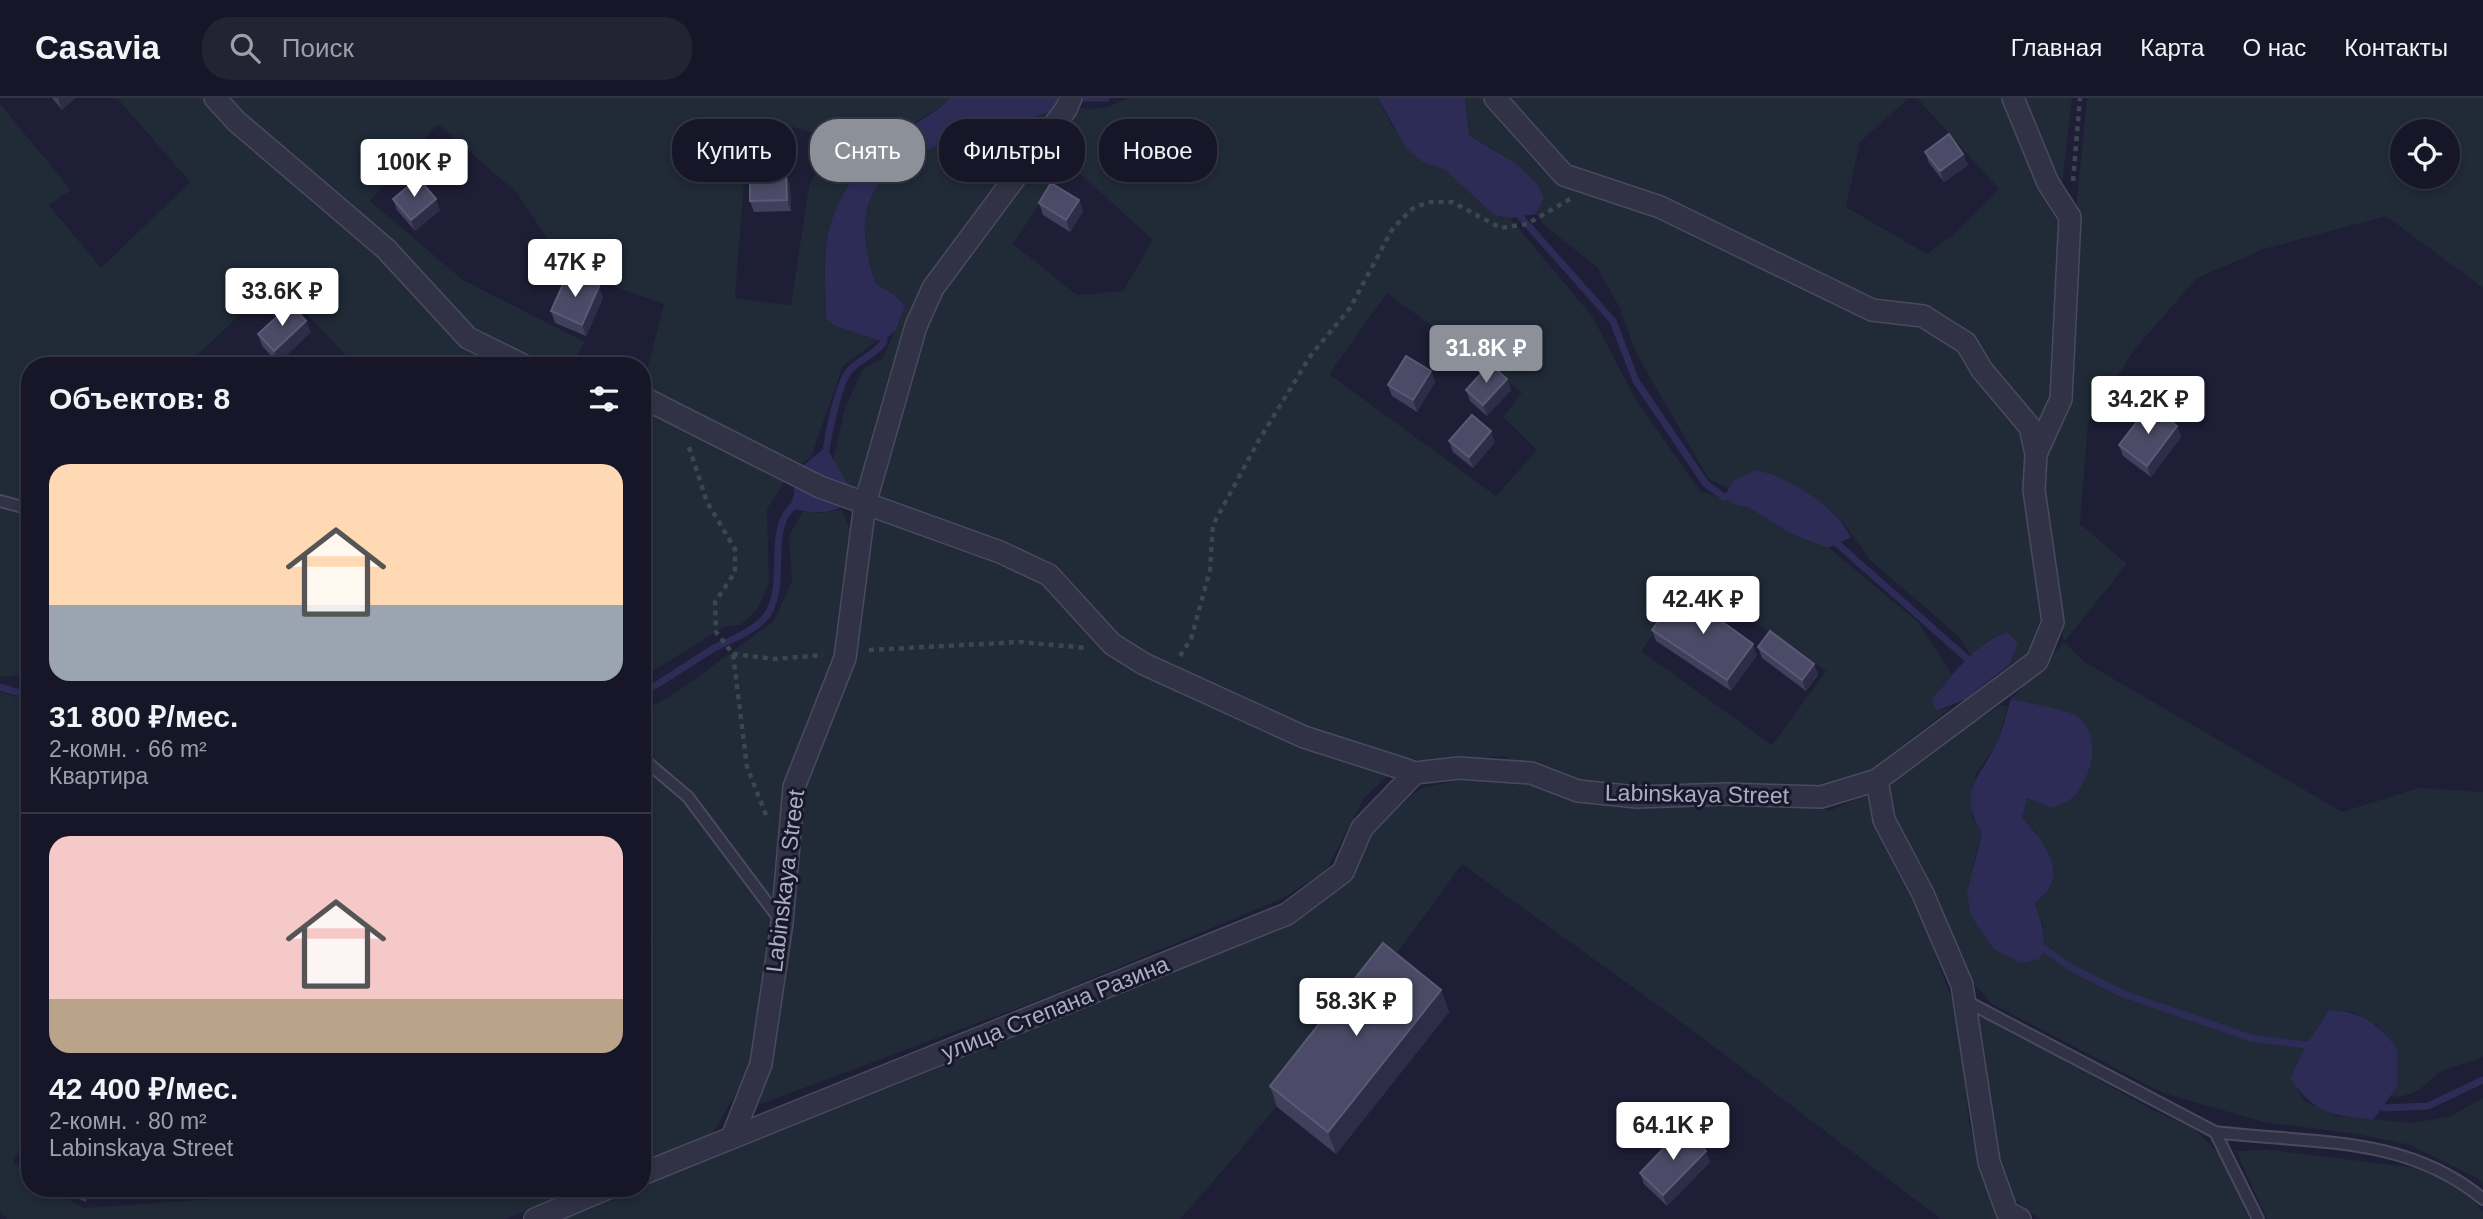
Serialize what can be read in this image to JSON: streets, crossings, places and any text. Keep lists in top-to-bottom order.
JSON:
{
  "streets": {
    "street": ["Labinskaya Street", "улица Степана Разина"]
  },
  "crossings": [
    ["Labinskaya Street", "улица Степана Разина"]
  ],
  "page": {
    "header": "Casavia",
    "search": "Поиск",
    "nav": [
      "Главная",
      "Карта",
      "О нас",
      "Контакты"
    ],
    "chip": [
      "Купить",
      "Снять",
      "Фильтры",
      "Новое"
    ],
    "price": [
      "100K ₽",
      "47K ₽",
      "33.6K ₽",
      "31.8K ₽",
      "34.2K ₽",
      "42.4K ₽",
      "58.3K ₽",
      "64.1K ₽"
    ],
    "heading": "Объектов: 8",
    "list": [
      {
        "name": "31 800 ₽/мес.",
        "note": "2-комн. · 66 m² · Квартира"
      },
      {
        "name": "42 400 ₽/мес.",
        "note": "2-комн. · 80 m² · Labinskaya Street"
      }
    ]
  }
}
